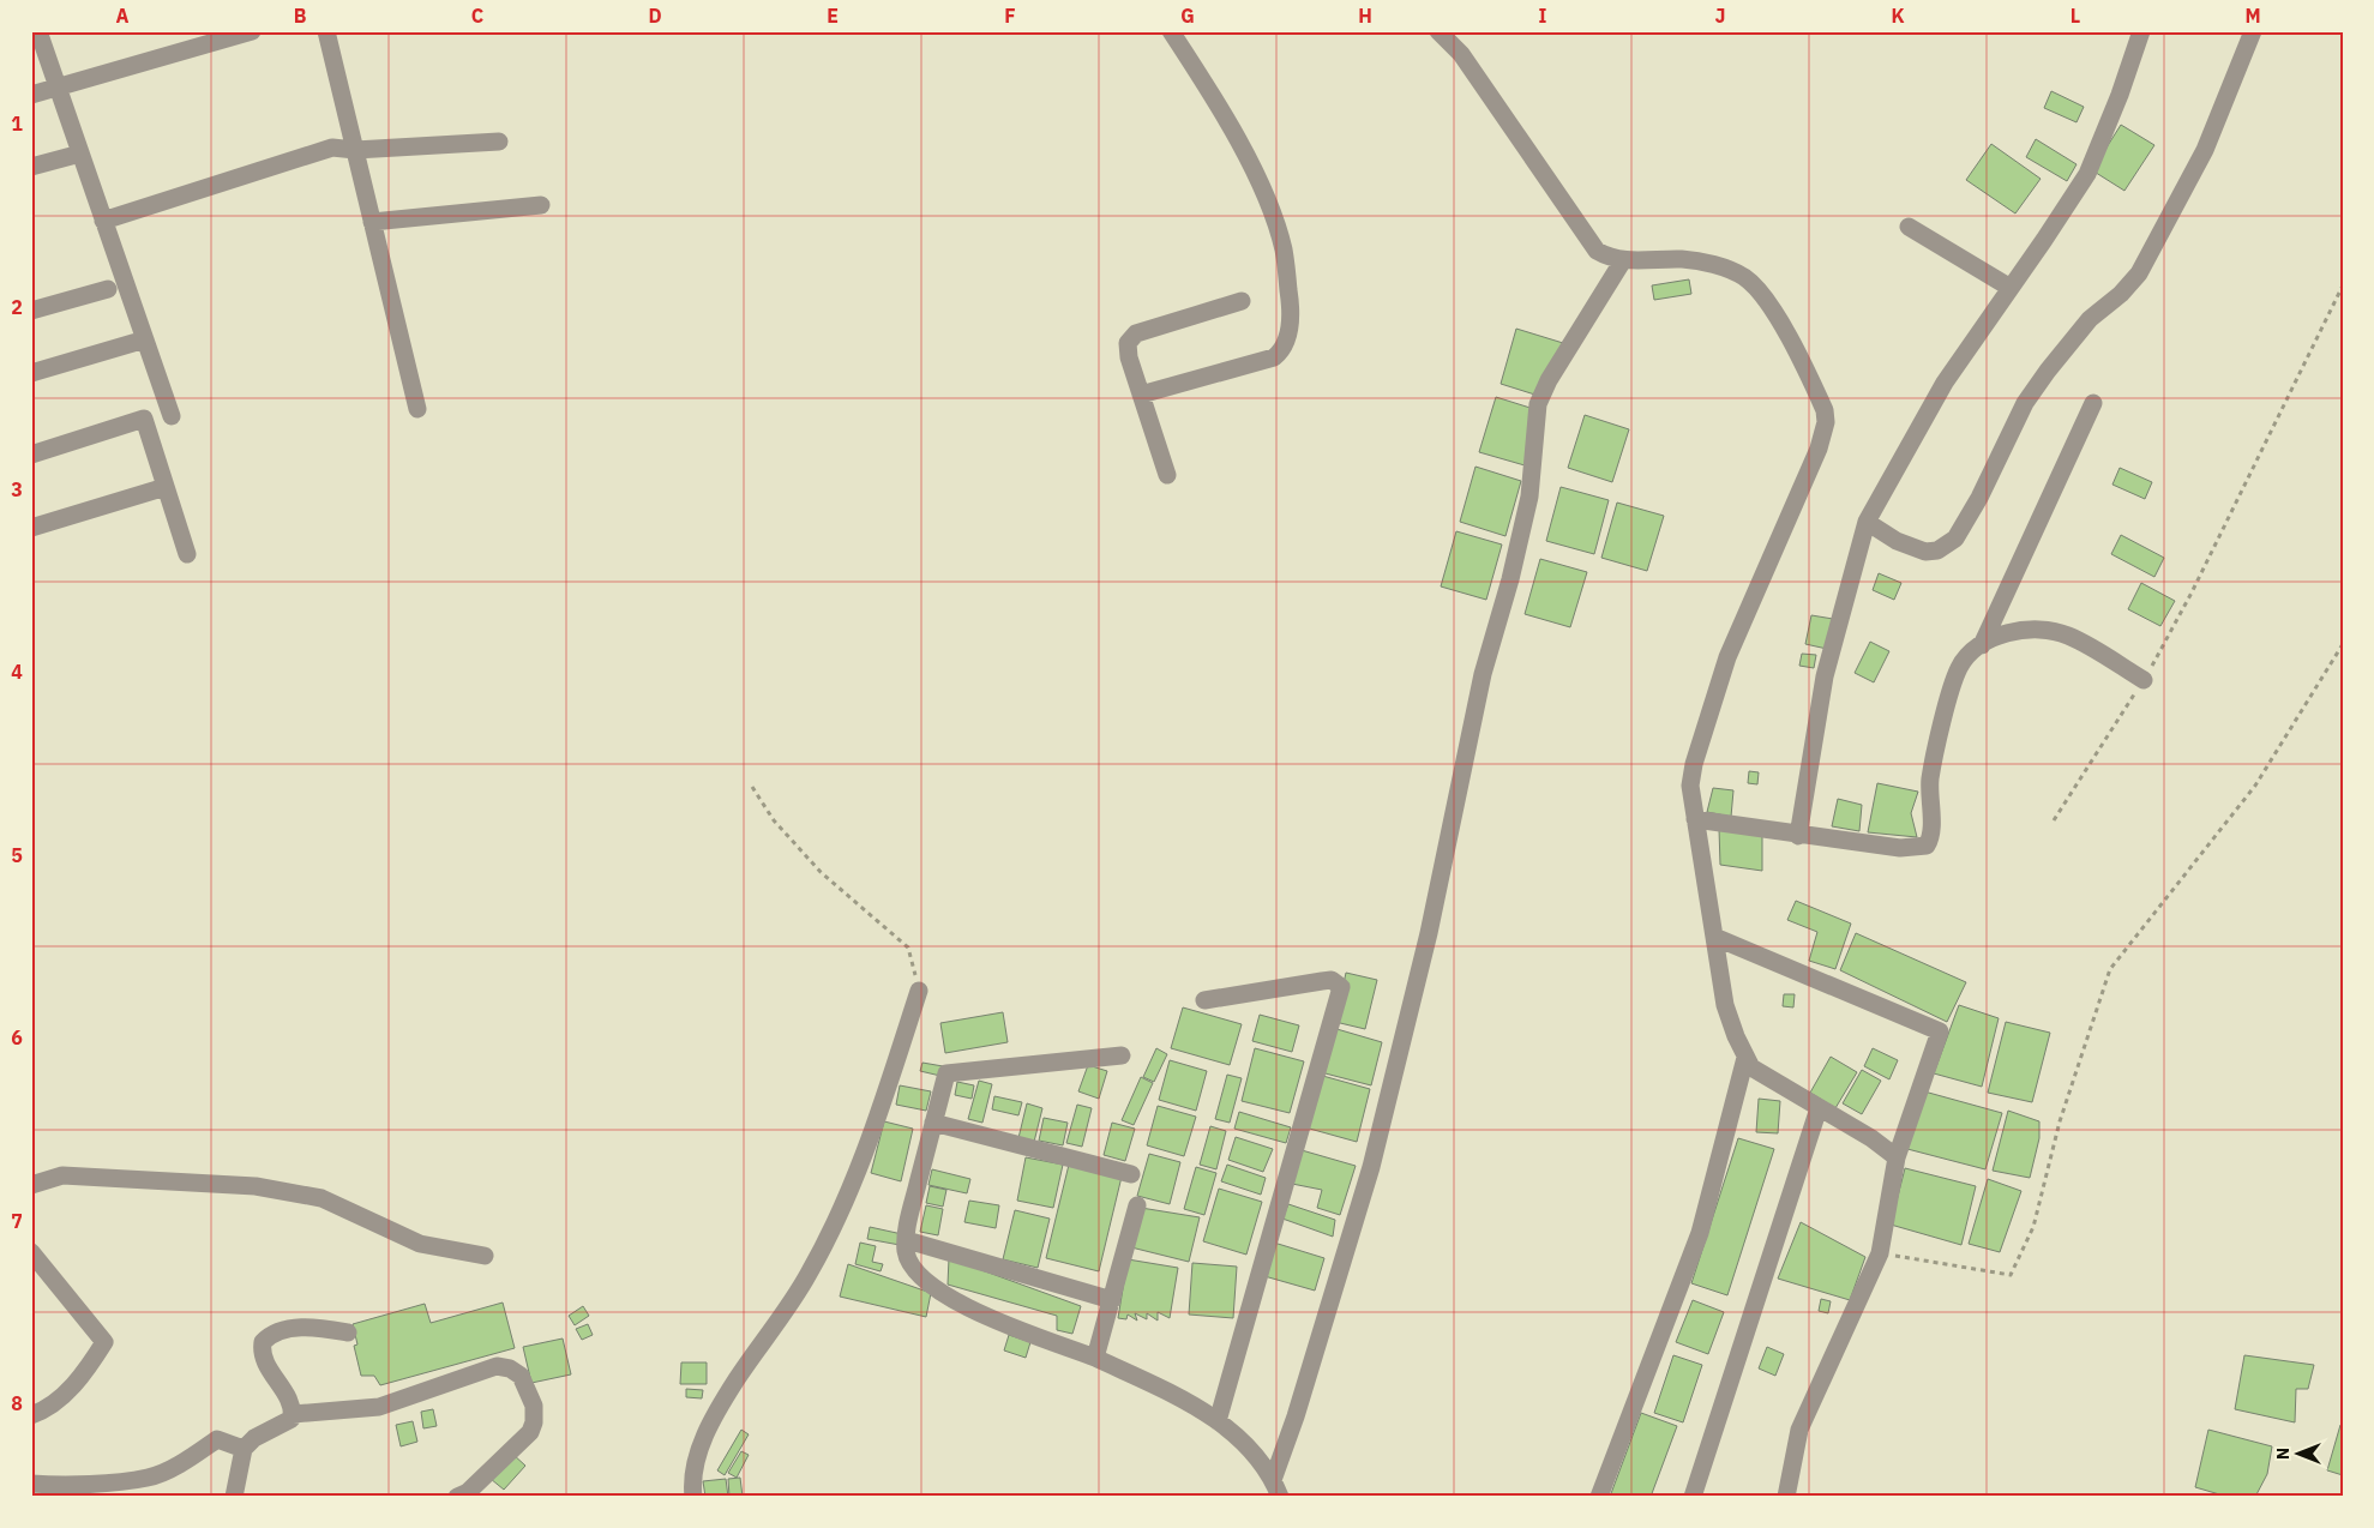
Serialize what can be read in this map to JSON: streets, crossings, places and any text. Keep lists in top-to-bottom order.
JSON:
{
  "north": "left",
  "grid": {
    "columns": [
      "A",
      "B",
      "C",
      "D",
      "E",
      "F",
      "G",
      "H",
      "I",
      "J",
      "K",
      "L",
      "M"
    ],
    "rows": [
      "1",
      "2",
      "3",
      "4",
      "5",
      "6",
      "7",
      "8"
    ]
  }
}
